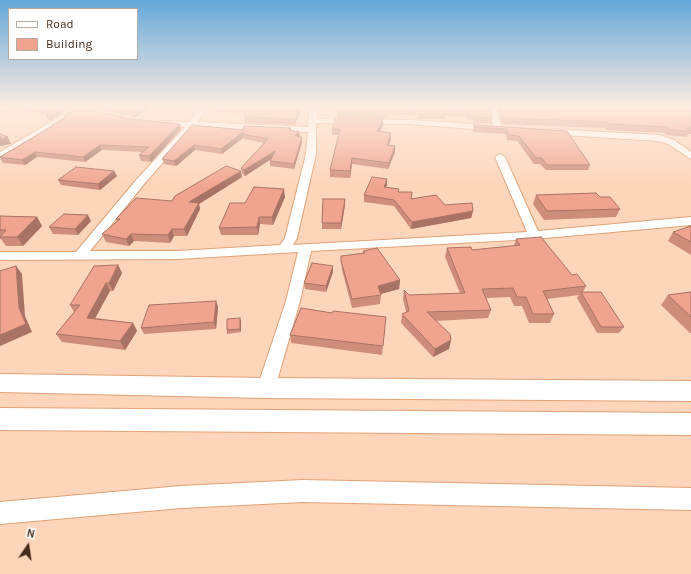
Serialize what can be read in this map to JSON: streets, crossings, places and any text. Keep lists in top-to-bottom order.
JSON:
{
  "legend": ["Road", "Building"],
  "north": "top"
}
